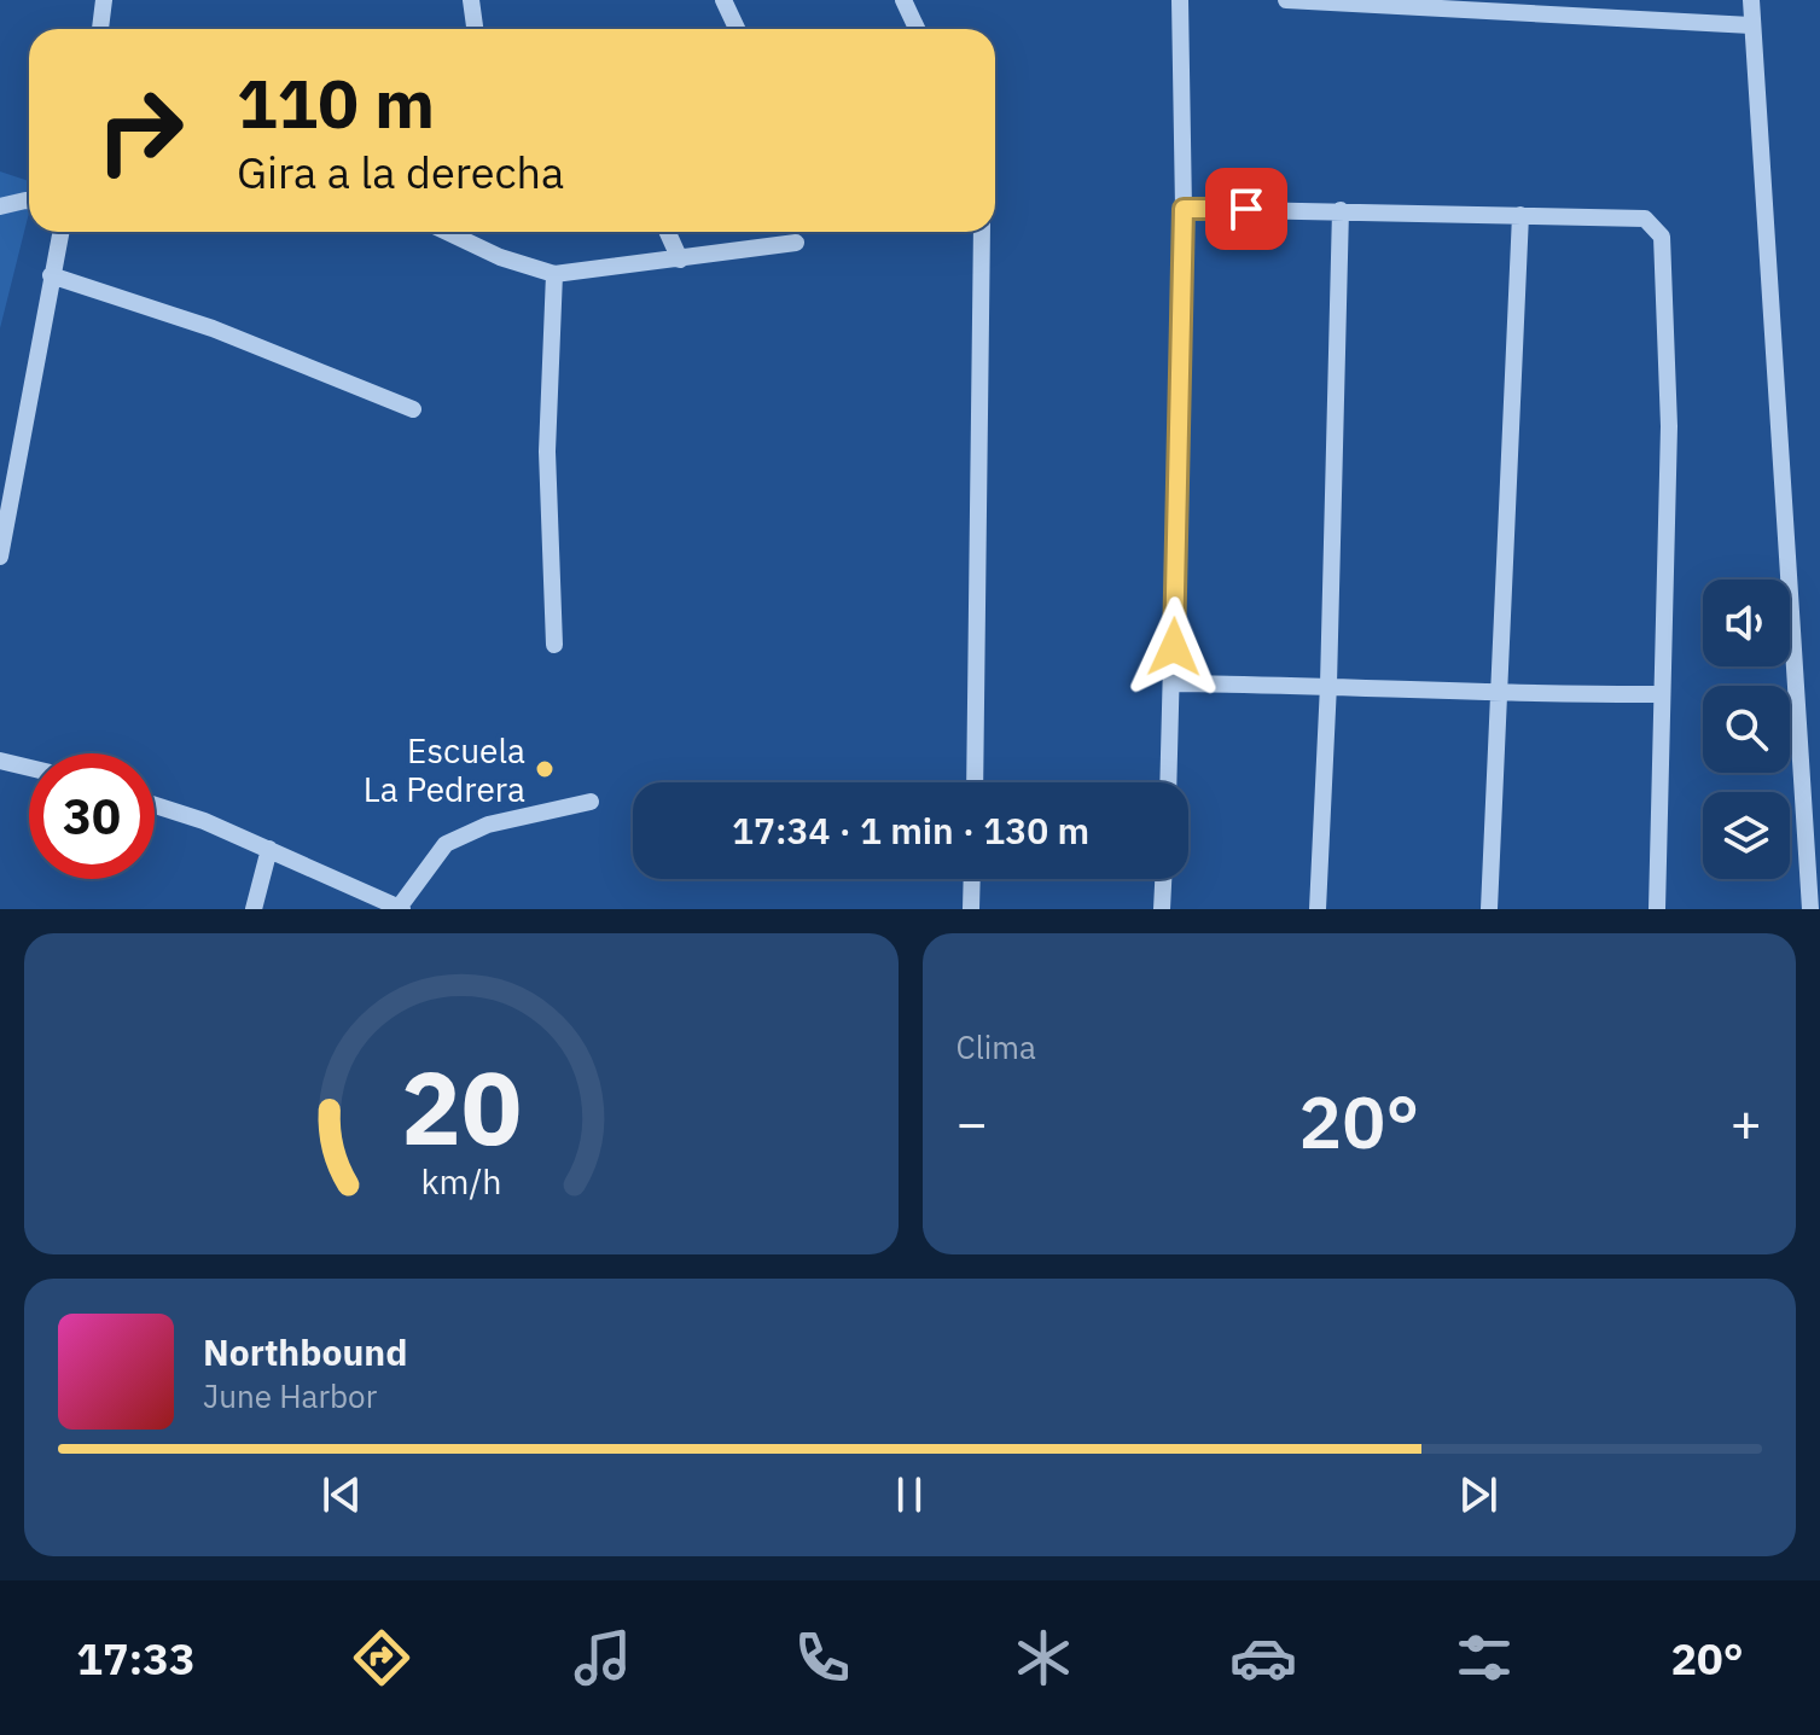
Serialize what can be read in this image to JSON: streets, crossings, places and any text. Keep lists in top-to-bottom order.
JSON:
{
  "places": ["Escuela La Pedrera"],
  "page": {
    "turn": ["110 m", "Gira a la derecha"],
    "limit": "30",
    "trip": "17:34 · 1 min · 130 m",
    "tile": "Clima",
    "heat": ["−", "20°", "+"],
    "song": ["Northbound", "June Harbor"],
    "tabs": ["17:33", "20°"],
    "gauge": ["20", "km/h"]
  }
}
